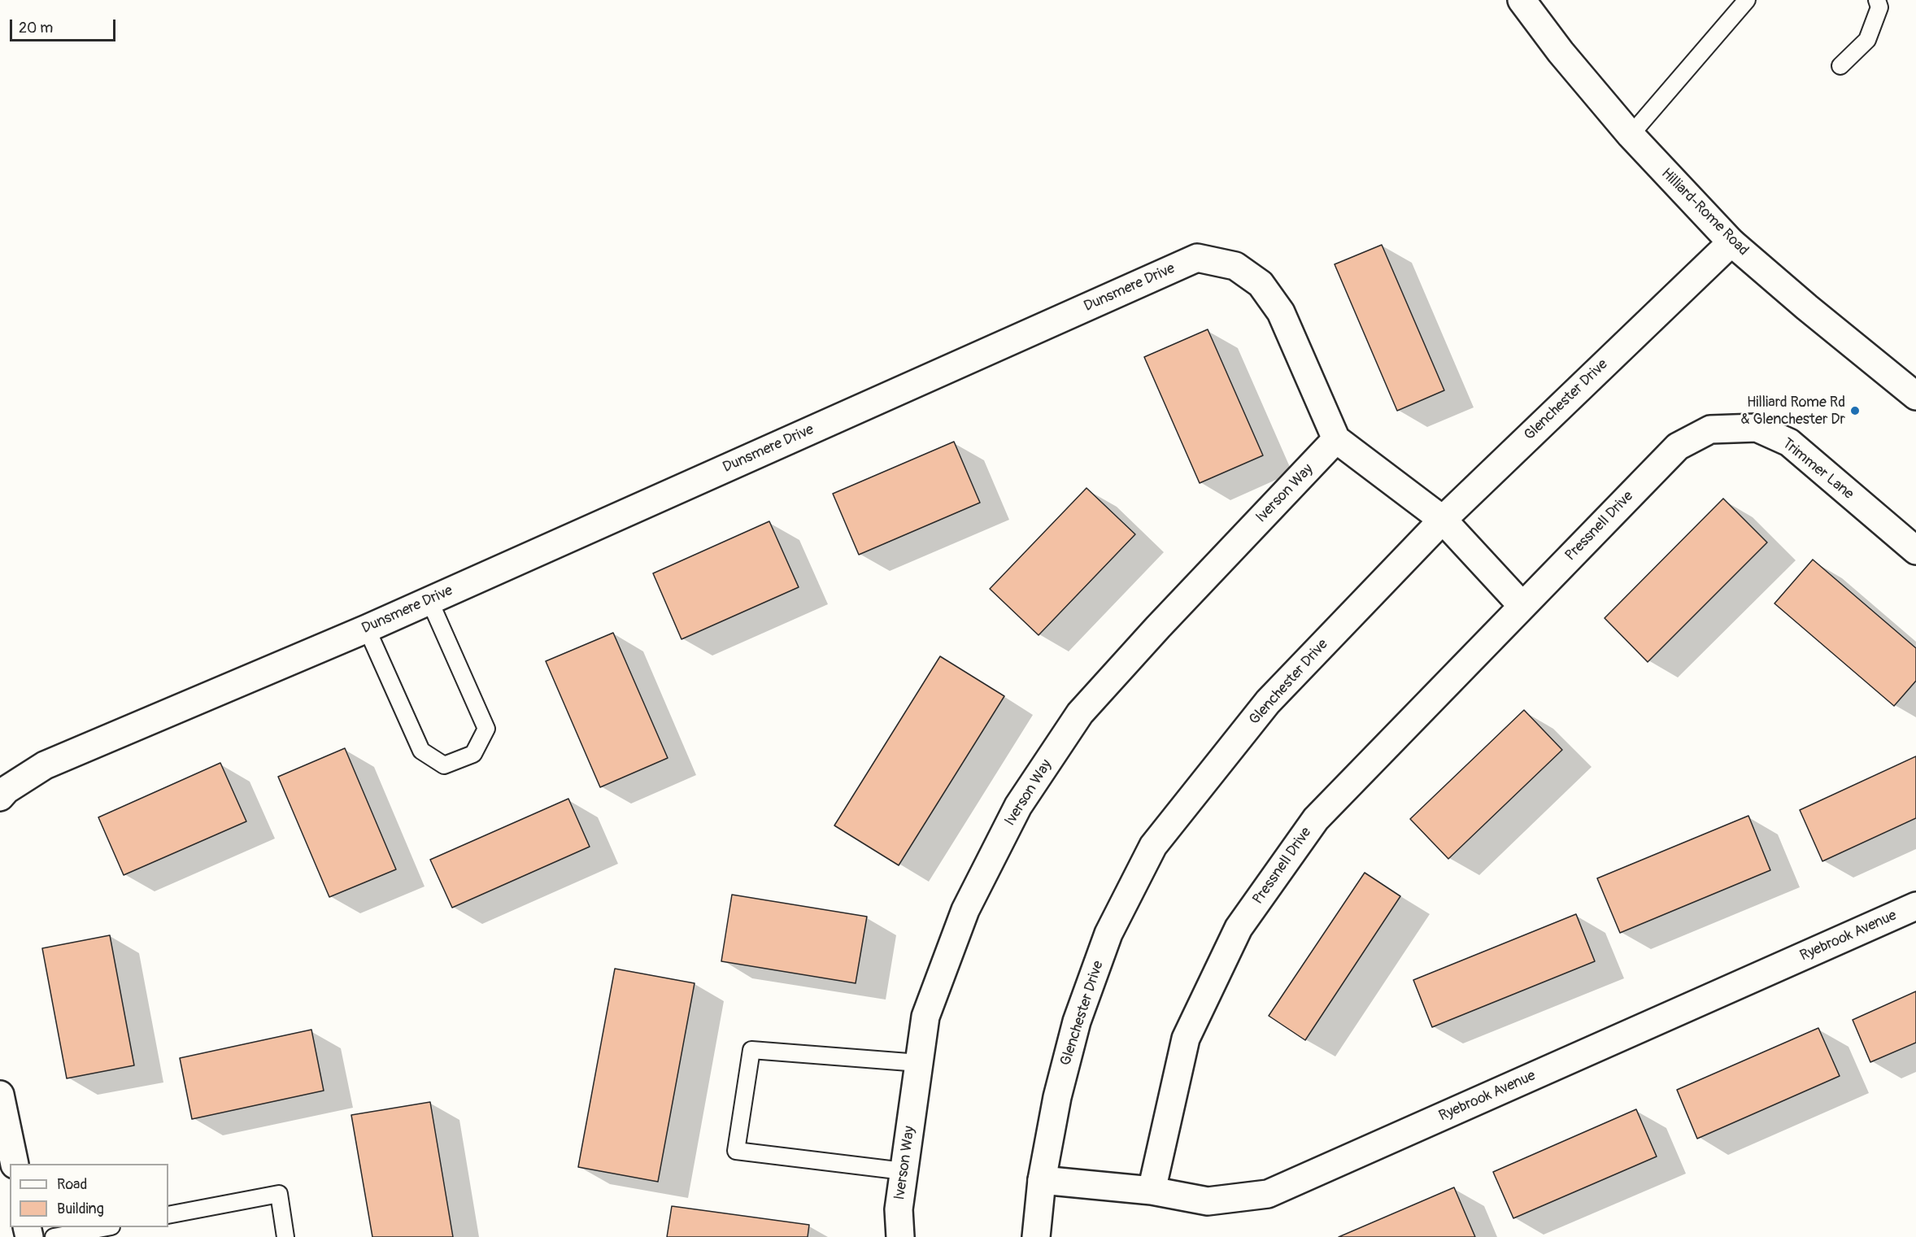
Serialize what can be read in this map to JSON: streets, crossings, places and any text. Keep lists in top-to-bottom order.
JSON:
{
  "streets": {
    "street": [
      "Hilliard-Rome Road",
      "Dunsmere Drive",
      "Glenchester Drive",
      "Trimmer Lane",
      "Iverson Way",
      "Pressnell Drive",
      "Ryebrook Avenue"
    ]
  },
  "crossings": [
    ["Hilliard-Rome Road", "Glenchester Drive"],
    ["Dunsmere Drive", "Glenchester Drive"],
    ["Dunsmere Drive", "Iverson Way"],
    ["Glenchester Drive", "Ryebrook Avenue"],
    ["Trimmer Lane", "Pressnell Drive"],
    ["Pressnell Drive", "Ryebrook Avenue"]
  ],
  "places": ["Hilliard Rome Rd & Glenchester Dr"],
  "legend": ["Road", "Building"],
  "scale_bar": "20 m"
}
